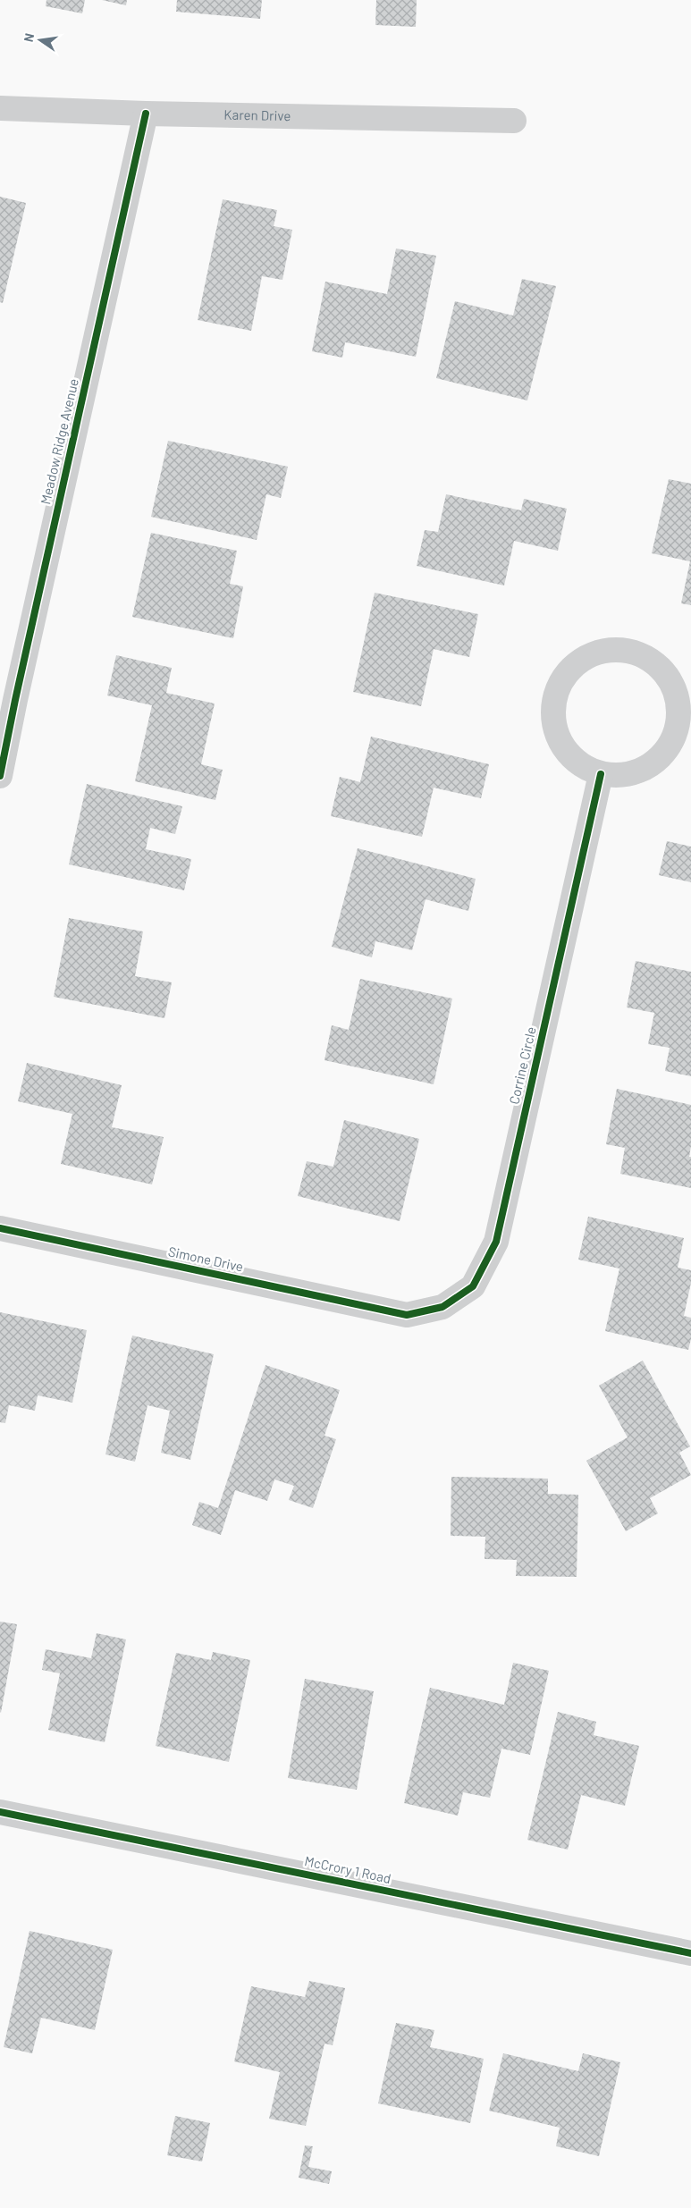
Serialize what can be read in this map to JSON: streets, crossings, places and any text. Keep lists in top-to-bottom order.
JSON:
{
  "streets": {
    "street": [
      "Karen Drive",
      "Meadow Ridge Avenue",
      "Corrine Circle",
      "Simone Drive",
      "McCrory 1 Road"
    ]
  },
  "crossings": [
    ["Karen Drive", "Meadow Ridge Avenue"],
    ["Corrine Circle", "Simone Drive"]
  ],
  "north": "left"
}
